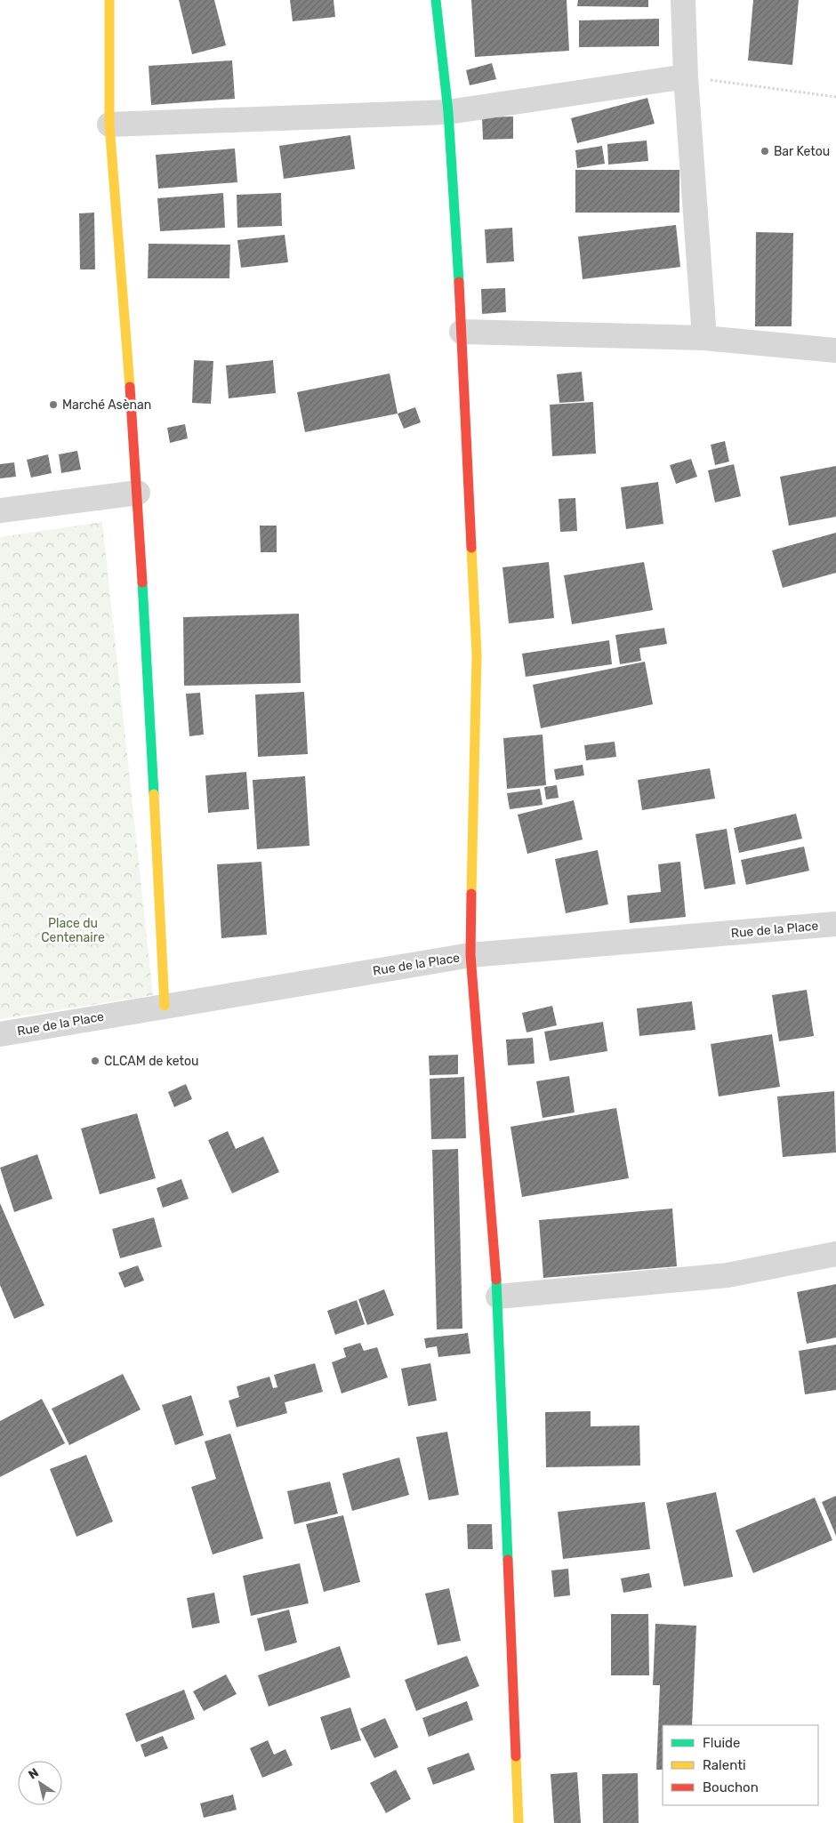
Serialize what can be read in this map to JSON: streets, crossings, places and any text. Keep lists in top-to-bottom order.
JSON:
{
  "streets": {
    "street": ["Rue de la Place"]
  },
  "parks": ["Place du Centenaire"],
  "places": ["Bar Ketou", "Marché Asènan", "CLCAM de ketou"],
  "legend": ["Fluide", "Ralenti", "Bouchon"],
  "north": "top left"
}
